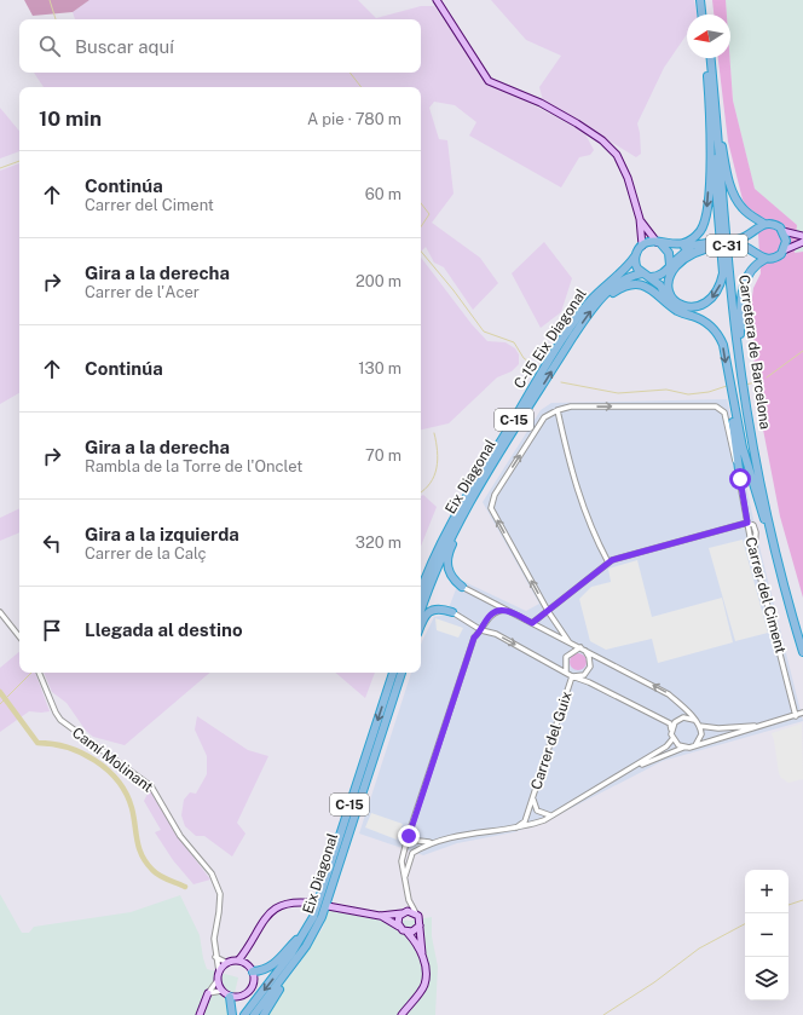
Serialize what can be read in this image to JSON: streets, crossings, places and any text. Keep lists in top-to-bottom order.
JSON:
{
  "streets": {
    "highway": [
      "C-31",
      "C-15 Eix Diagonal",
      "Carretera de Barcelona",
      "C-15",
      "Eix Diagonal"
    ],
    "street": ["Carrer del Ciment", "Carrer del Guix", "Camí Molinant"]
  },
  "crossings": [
    ["C-15 Eix Diagonal", "C-15"],
    ["C-15 Eix Diagonal", "Eix Diagonal"],
    ["C-15", "Eix Diagonal"]
  ],
  "one_way": ["Carrer del Ciment"],
  "north": "left",
  "page": {
    "search": "Buscar aquí",
    "heading": ["10 min", "A pie · 780 m"],
    "list": [
      ["Continúa", "Carrer del Ciment", "60 m"],
      ["Gira a la derecha", "Carrer de l'Acer", "200 m"],
      ["Continúa", "130 m"],
      ["Gira a la derecha", "Rambla de la Torre de l'Onclet", "70 m"],
      ["Gira a la izquierda", "Carrer de la Calç", "320 m"],
      "Llegada al destino"
    ],
    "map_buttons": ["+", "−"]
  }
}
